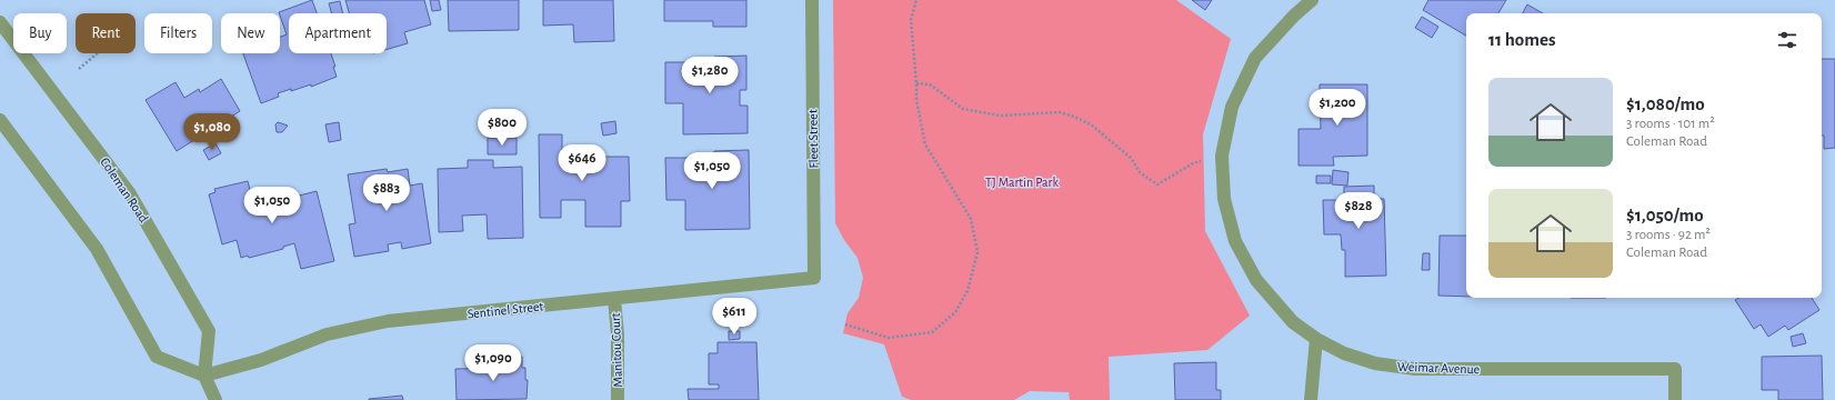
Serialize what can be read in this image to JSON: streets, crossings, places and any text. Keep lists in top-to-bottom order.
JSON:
{
  "streets": {
    "street": [
      "Fleet Street",
      "Coleman Road",
      "Sentinel Street",
      "Manitou Court",
      "Weimar Avenue"
    ]
  },
  "crossings": [
    ["Fleet Street", "Sentinel Street"],
    ["Coleman Road", "Sentinel Street"],
    ["Sentinel Street", "Manitou Court"]
  ],
  "parks": ["TJ Martin Park"],
  "page": {
    "chip": [
      "Buy",
      "Rent",
      "Filters",
      "New",
      "Apartment"
    ],
    "heading": "11 homes",
    "price": [
      "$1,280",
      "$1,200",
      "$800",
      "$1,080",
      "$646",
      "$1,050",
      "$883",
      "$1,050",
      "$828",
      "$611",
      "$1,090"
    ],
    "list": [
      {
        "name": "$1,080/mo",
        "note": "3 rooms · 101 m² · Coleman Road"
      },
      {
        "name": "$1,050/mo",
        "note": "3 rooms · 92 m² · Coleman Road"
      }
    ]
  }
}
